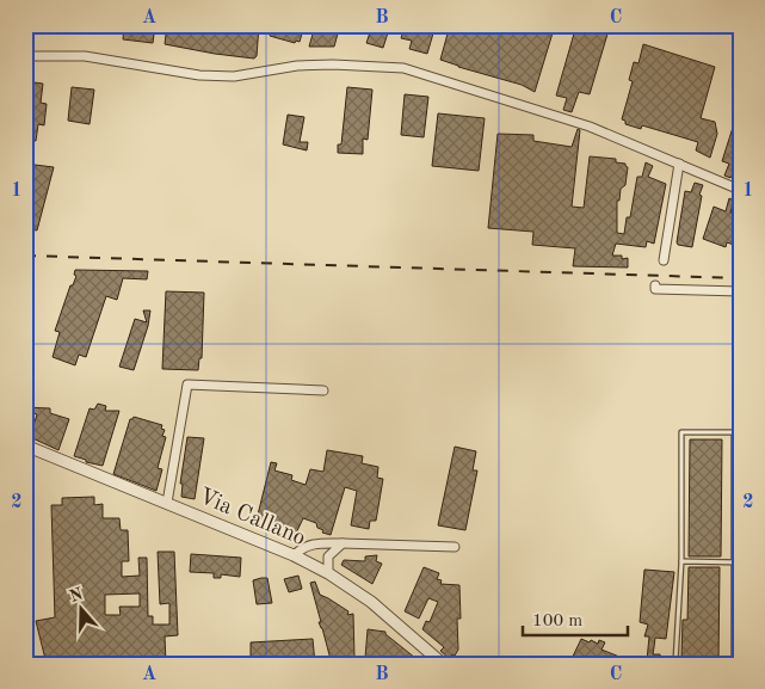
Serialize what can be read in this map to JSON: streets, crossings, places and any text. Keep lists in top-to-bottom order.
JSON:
{
  "streets": {
    "street": ["Via Callano"]
  },
  "scale_bar": "100 m",
  "north": "top",
  "grid": {
    "columns": ["A", "B", "C"],
    "rows": ["1", "2"]
  }
}
